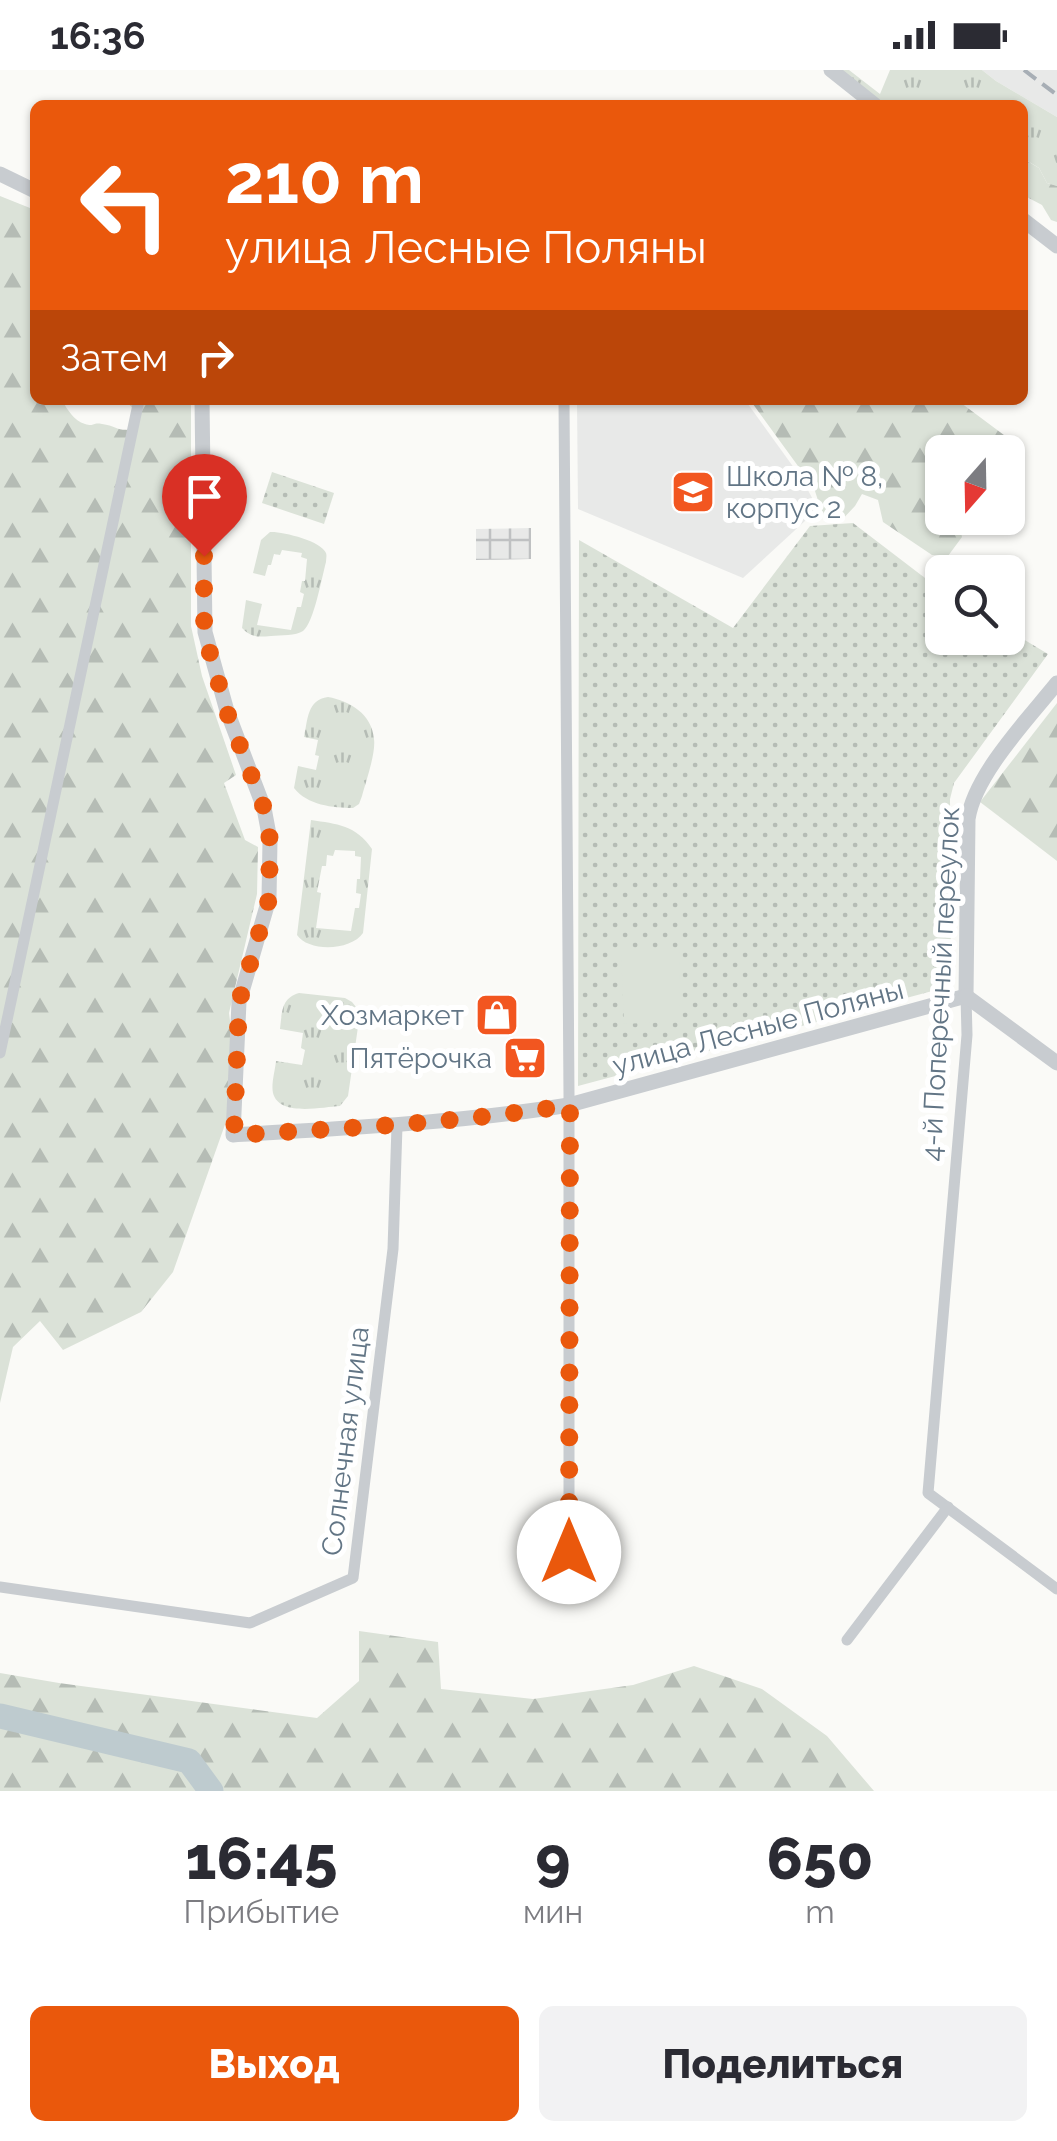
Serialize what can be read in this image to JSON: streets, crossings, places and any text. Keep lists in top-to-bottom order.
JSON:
{
  "streets": {
    "street": ["4-й Поперечный переулок", "улица Лесные Поляны", "Солнечная улица"]
  },
  "crossings": [
    ["4-й Поперечный переулок", "улица Лесные Поляны"],
    ["улица Лесные Поляны", "Солнечная улица"]
  ],
  "places": {
    "school or university": ["Школа № 8, корпус 2"],
    "shop": ["Хозмаркет"],
    "supermarket": ["Пятёрочка"]
  },
  "north": "bottom",
  "page": {
    "status": "16:36",
    "turn": ["210 m", "улица Лесные Поляны"],
    "then": "Затем",
    "eta": [
      "16:45",
      "Прибытие",
      "9",
      "мин",
      "650",
      "m"
    ],
    "buttons": ["Выход", "Поделиться"]
  }
}
